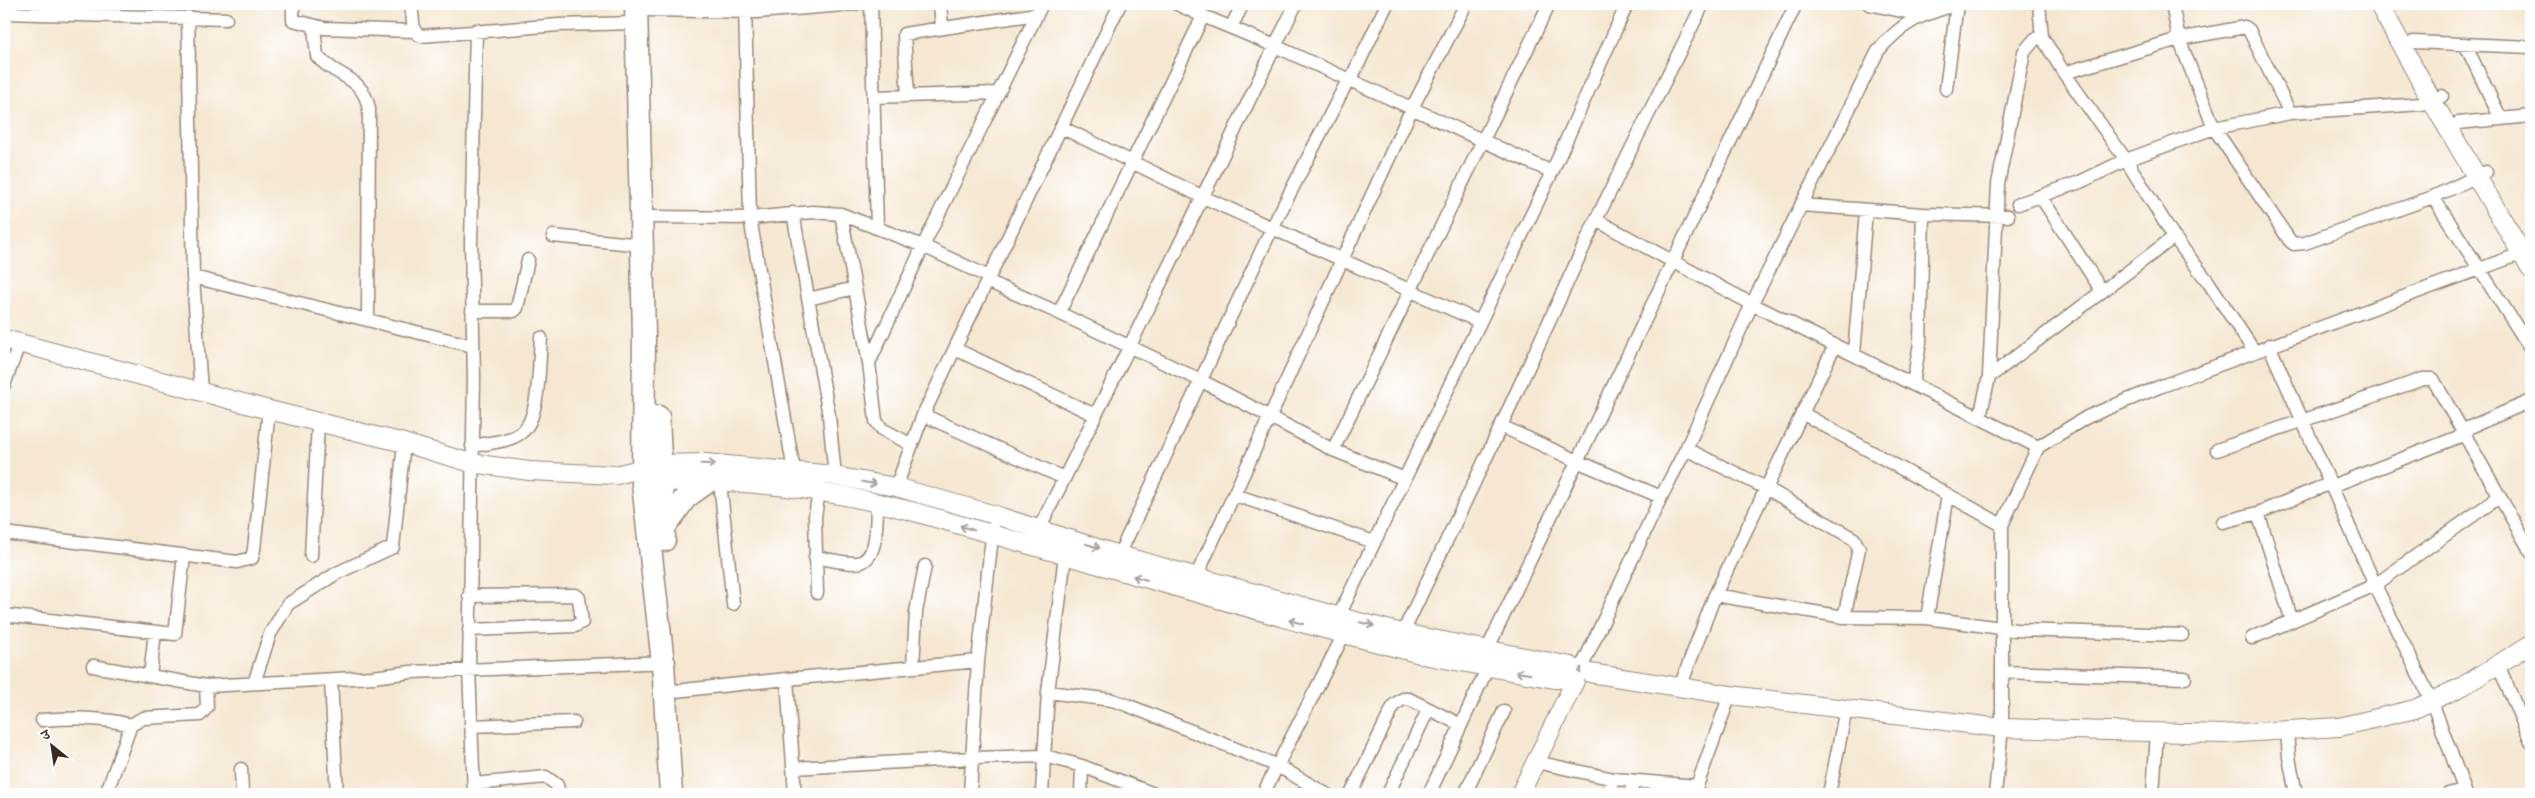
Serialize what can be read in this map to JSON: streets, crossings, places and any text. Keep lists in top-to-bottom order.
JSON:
{
  "north": "top left"
}
